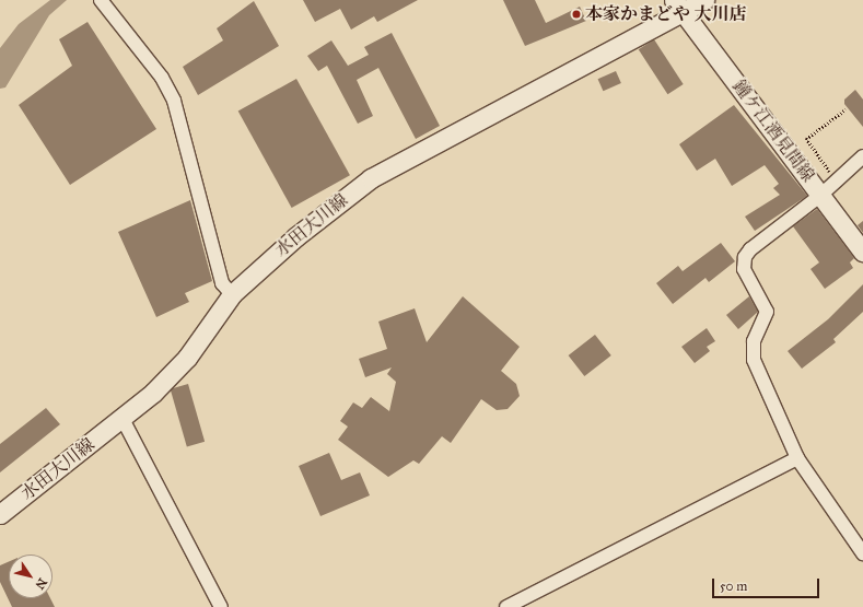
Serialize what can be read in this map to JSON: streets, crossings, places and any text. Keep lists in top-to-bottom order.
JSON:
{
  "streets": {
    "main road": ["鐘ケ江酒見間線", "水田大川線"]
  },
  "crossings": [
    ["鐘ケ江酒見間線", "水田大川線"]
  ],
  "places": ["本家かまどや 大川店"],
  "scale_bar": "50 m",
  "north": "bottom right"
}
